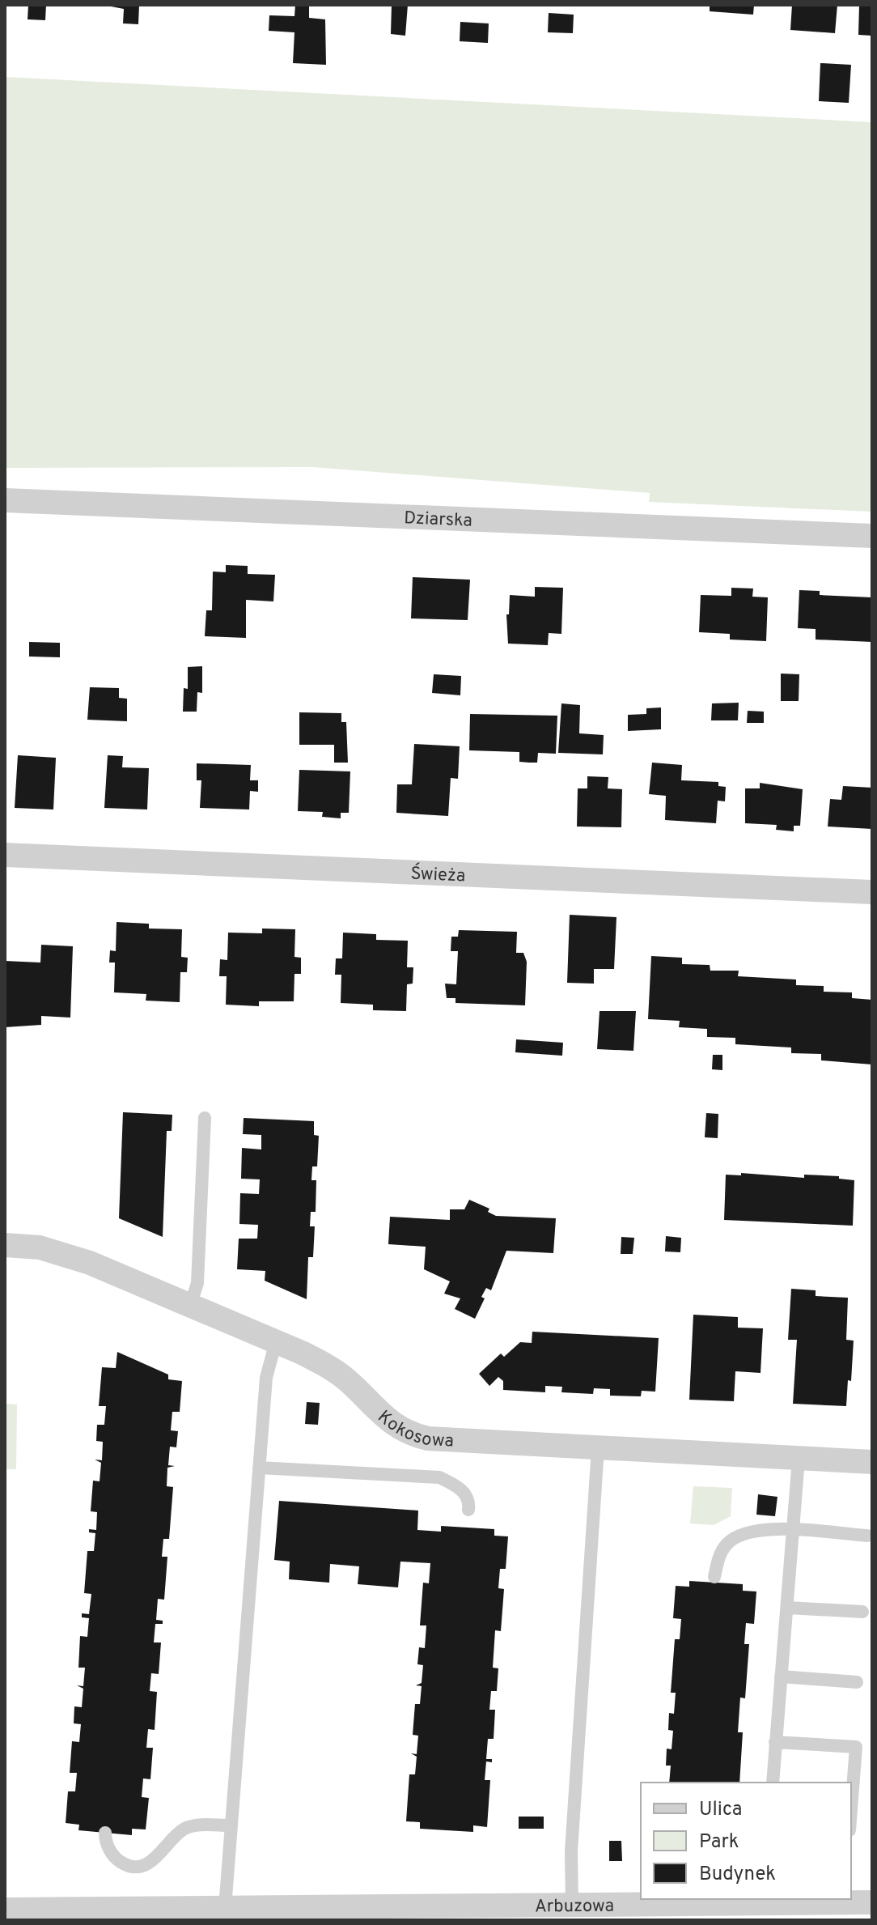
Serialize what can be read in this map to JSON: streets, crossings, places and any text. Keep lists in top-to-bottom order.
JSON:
{
  "streets": {
    "street": [
      "Dziarska",
      "Świeża",
      "Kokosowa",
      "Arbuzowa"
    ]
  },
  "legend": ["Ulica", "Park", "Budynek"]
}
